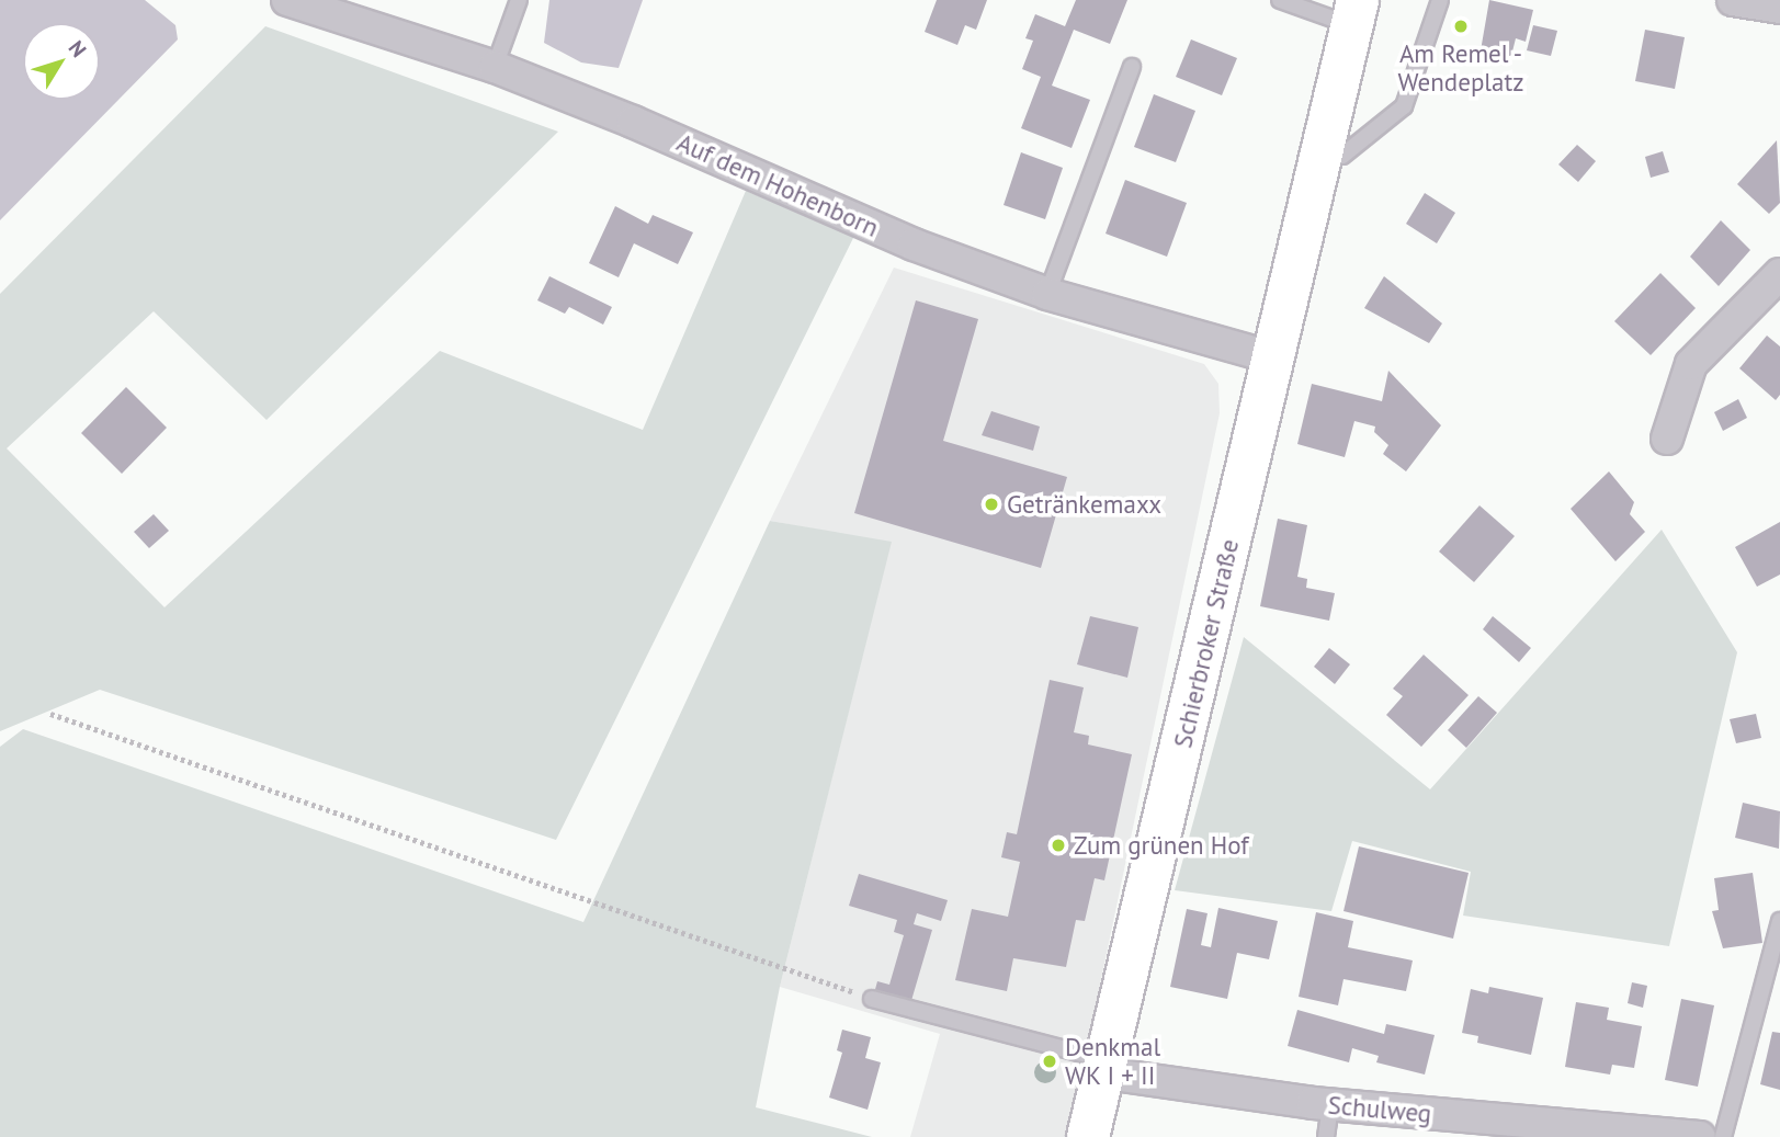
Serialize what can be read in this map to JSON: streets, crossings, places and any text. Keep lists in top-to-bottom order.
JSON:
{
  "streets": {
    "main road": ["Schierbroker Straße"],
    "street": ["Auf dem Hohenborn", "Schulweg"]
  },
  "crossings": [
    ["Auf dem Hohenborn", "Schierbroker Straße"],
    ["Schierbroker Straße", "Schulweg"]
  ],
  "places": [
    "Am Remel - Wendeplatz",
    "Getränkemaxx",
    "Zum grünen Hof",
    "Denkmal WK I + II"
  ],
  "north": "top right"
}
